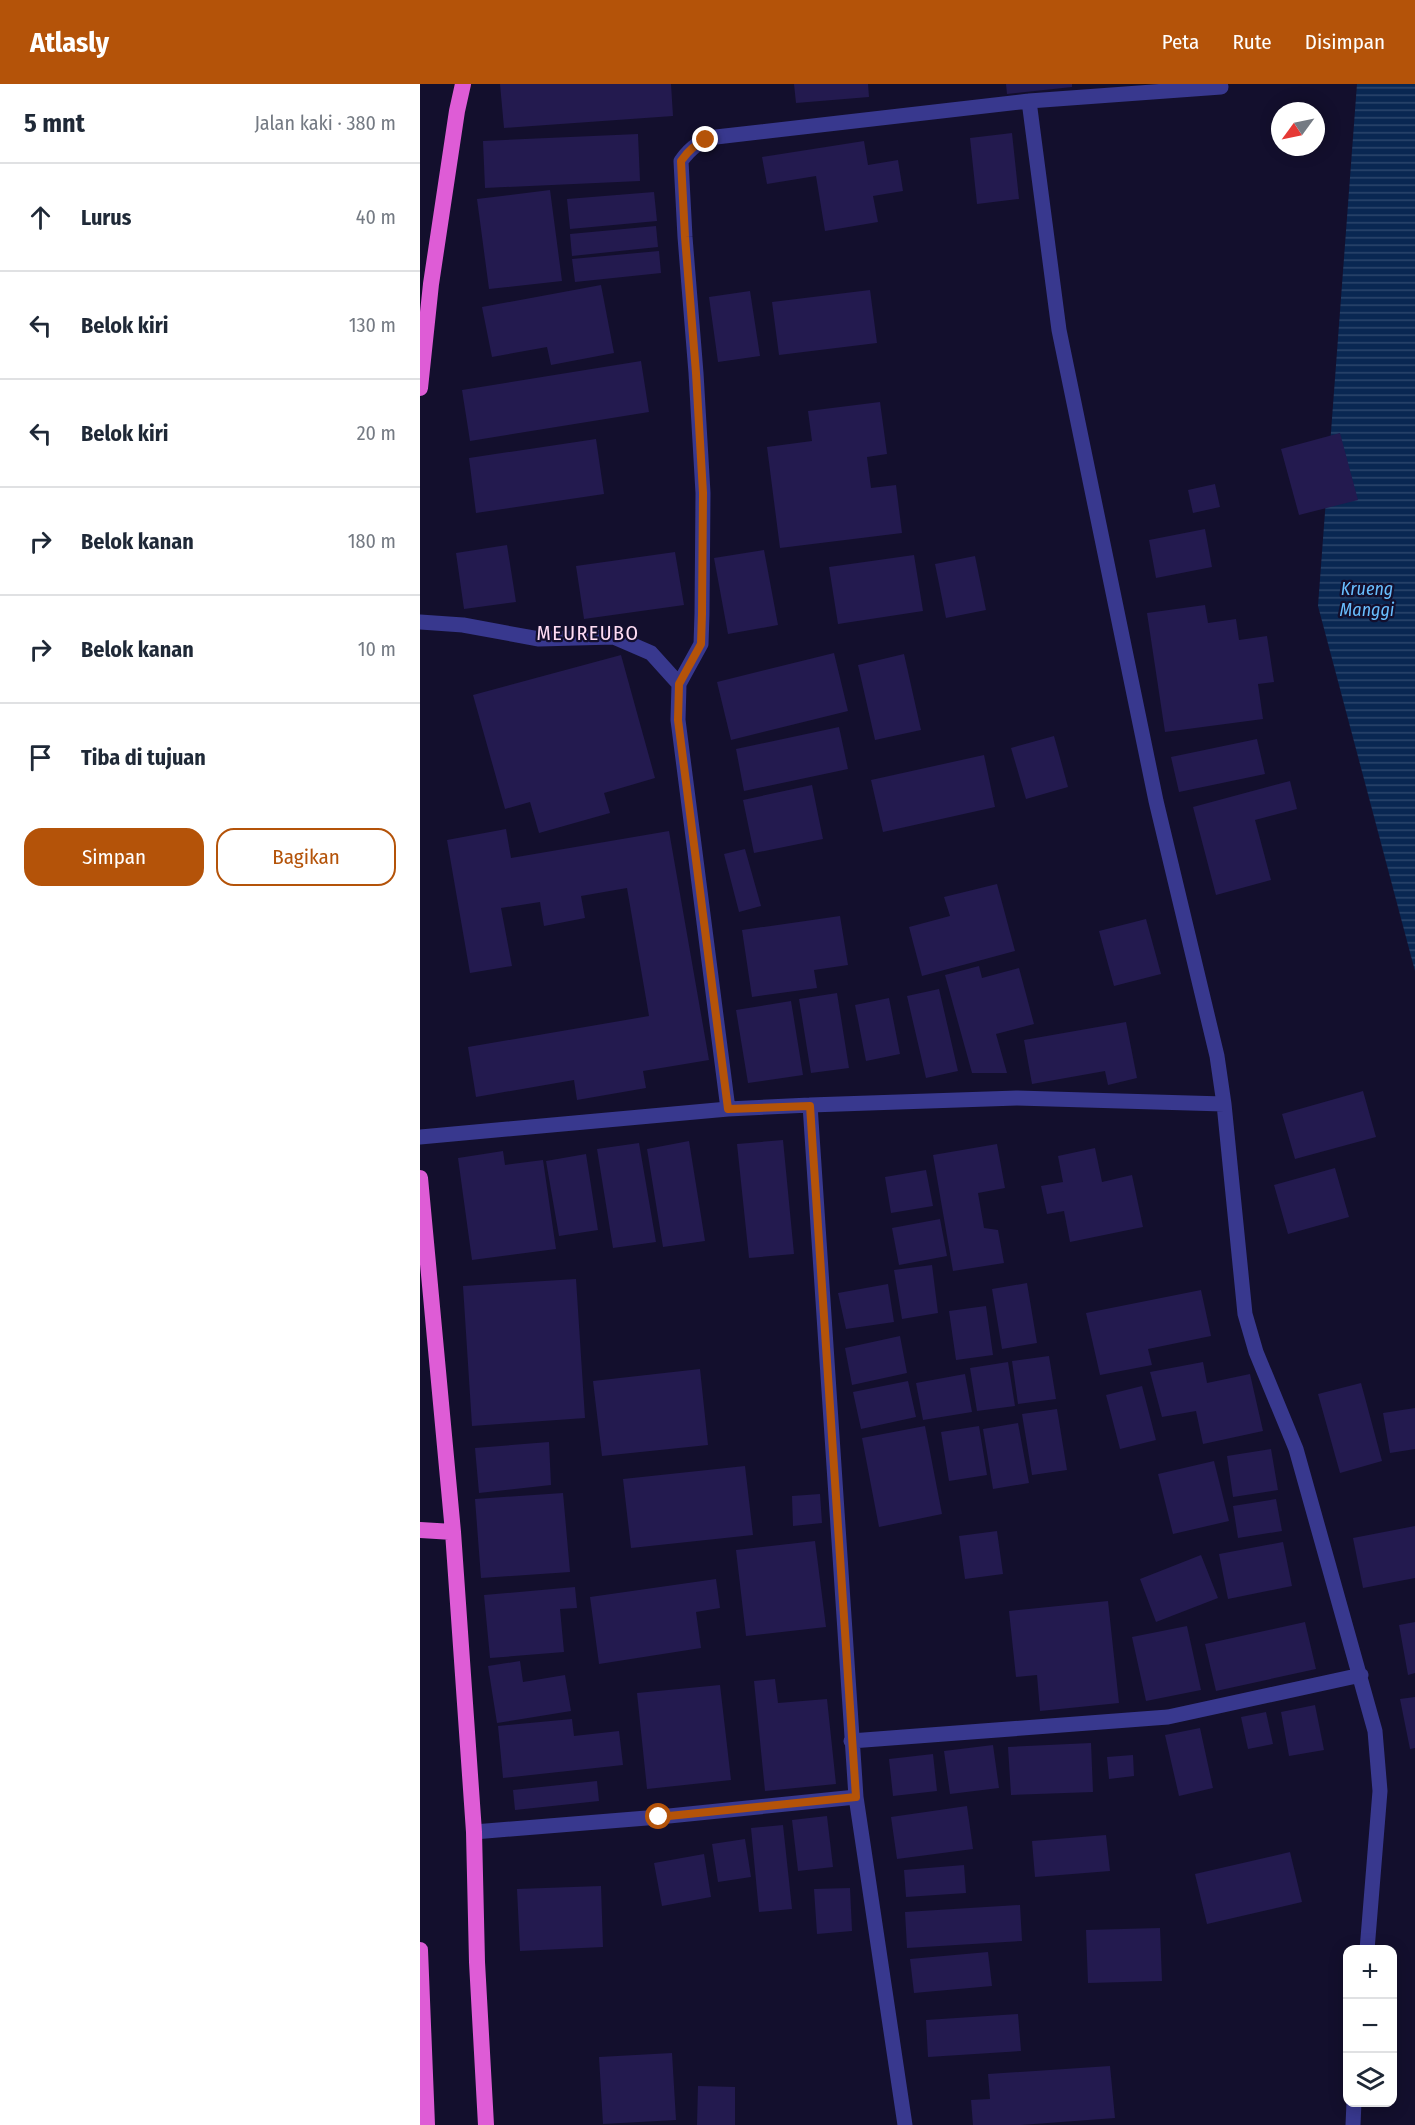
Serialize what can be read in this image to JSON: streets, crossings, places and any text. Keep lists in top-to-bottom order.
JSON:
{
  "districts": ["MEUREUBO"],
  "water": ["Krueng Manggi"],
  "north": "bottom left",
  "page": {
    "header": "Atlasly",
    "nav": ["Peta", "Rute", "Disimpan"],
    "heading": ["5 mnt", "Jalan kaki · 380 m"],
    "list": [
      ["Lurus", "40 m"],
      ["Belok kiri", "130 m"],
      ["Belok kiri", "20 m"],
      ["Belok kanan", "180 m"],
      ["Belok kanan", "10 m"],
      "Tiba di tujuan"
    ],
    "buttons": ["Simpan", "Bagikan"],
    "map_buttons": ["+", "−"]
  }
}
